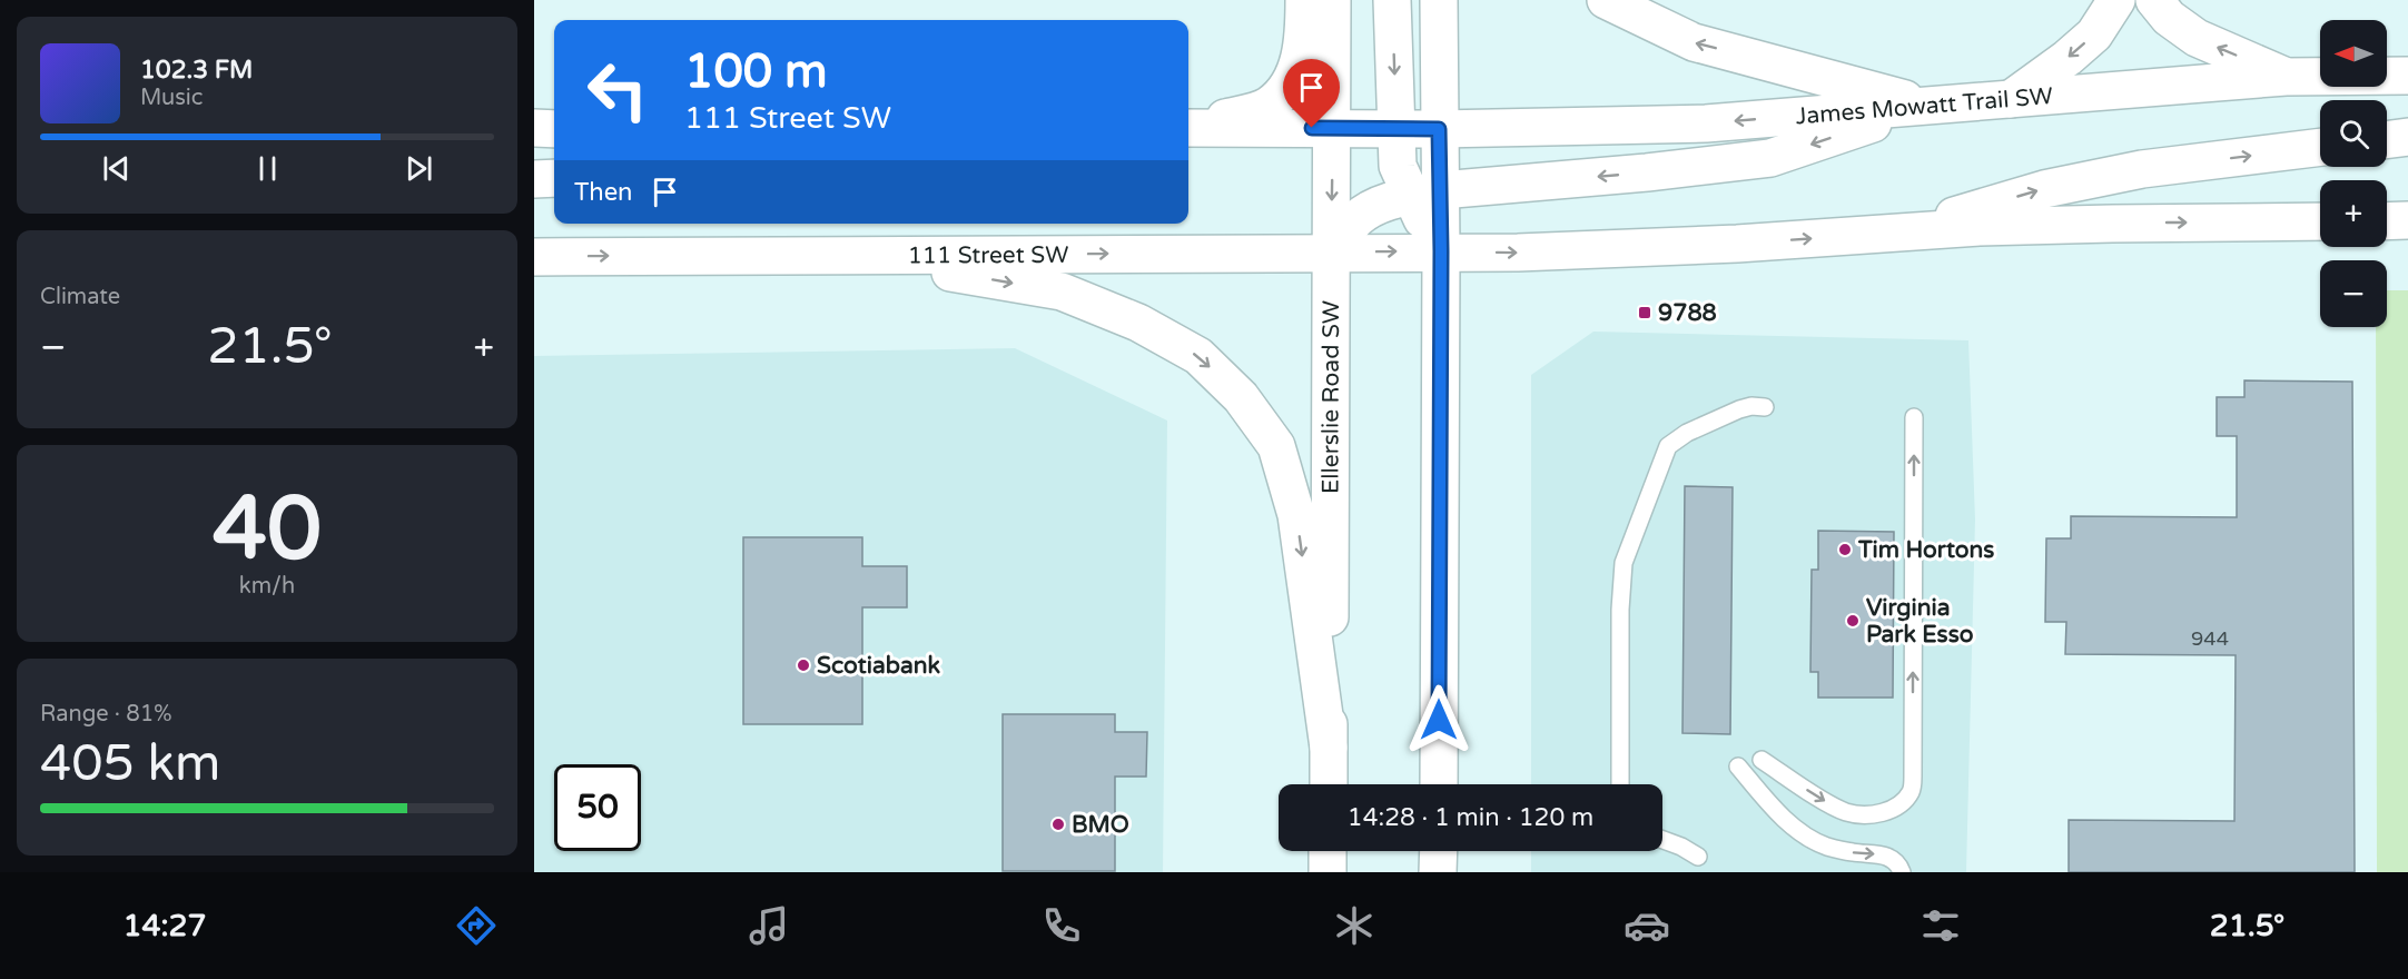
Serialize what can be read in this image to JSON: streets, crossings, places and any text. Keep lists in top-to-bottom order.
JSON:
{
  "streets": {
    "main road": ["James Mowatt Trail SW", "111 Street SW", "Ellerslie Road SW"]
  },
  "crossings": [
    ["111 Street SW", "Ellerslie Road SW"]
  ],
  "places": {
    "transit": ["9788"],
    "other": [
      "Tim Hortons",
      "Virginia Park Esso",
      "Scotiabank",
      "BMO"
    ]
  },
  "house_numbers": ["944"],
  "north": "left",
  "page": {
    "map_buttons": ["+", "−"],
    "turn": ["100 m", "111 Street SW"],
    "song": ["102.3 FM", "Music"],
    "then": "Then",
    "tile": [
      "Climate",
      ["40", "km/h"],
      ["Range · 81%", "405 km"]
    ],
    "heat": ["−", "21.5°", "+"],
    "limit": "50",
    "trip": "14:28 · 1 min · 120 m",
    "tabs": ["14:27", "21.5°"]
  }
}
